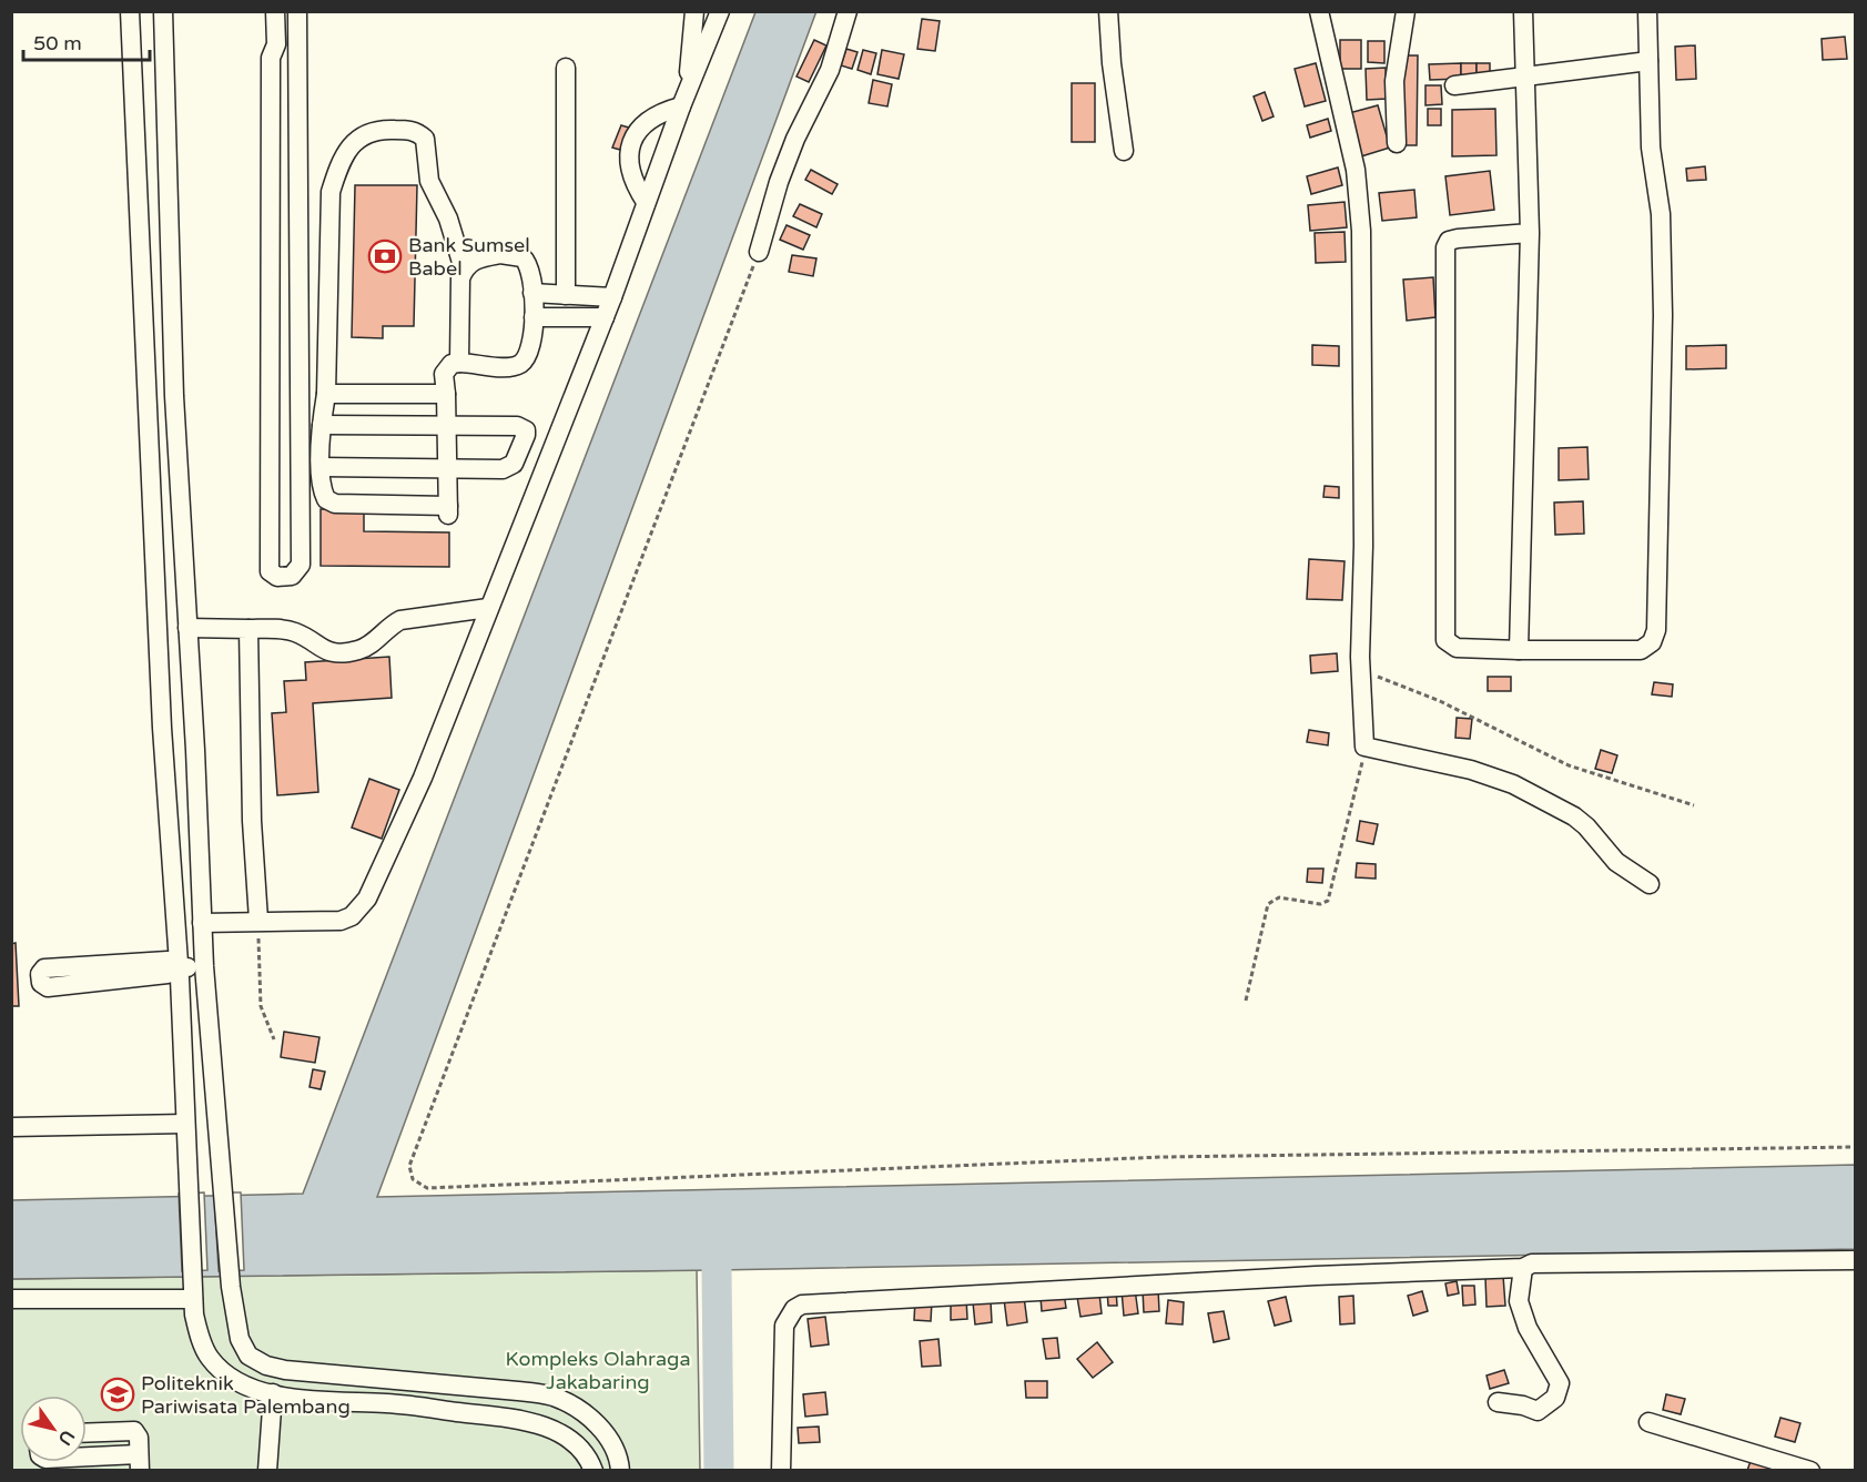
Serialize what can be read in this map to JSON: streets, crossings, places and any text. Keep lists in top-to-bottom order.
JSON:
{
  "parks": ["Kompleks Olahraga Jakabaring"],
  "places": {
    "bank": ["Bank Sumsel Babel"],
    "school or university": ["Politeknik Pariwisata Palembang"]
  },
  "scale_bar": "50 m",
  "north": "bottom right"
}
